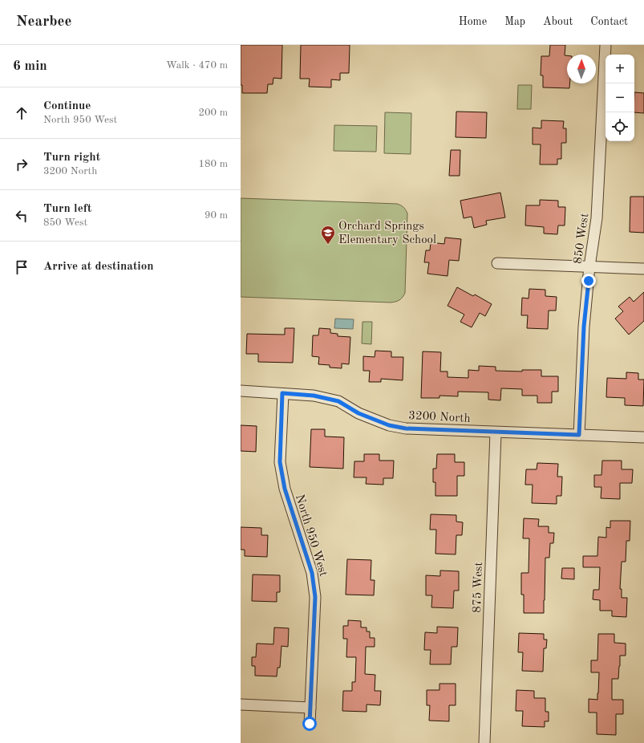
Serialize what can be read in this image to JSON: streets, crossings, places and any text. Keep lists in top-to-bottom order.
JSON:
{
  "streets": {
    "street": [
      "850 West",
      "3200 North",
      "North 950 West",
      "875 West"
    ]
  },
  "crossings": [
    ["850 West", "3200 North"],
    ["3200 North", "North 950 West"],
    ["3200 North", "875 West"]
  ],
  "places": {
    "school or university": ["Orchard Springs Elementary School"]
  },
  "north": "top",
  "page": {
    "header": "Nearbee",
    "nav": [
      "Home",
      "Map",
      "About",
      "Contact"
    ],
    "heading": ["6 min", "Walk · 470 m"],
    "map_buttons": ["+", "−"],
    "list": [
      ["Continue", "North 950 West", "200 m"],
      ["Turn right", "3200 North", "180 m"],
      ["Turn left", "850 West", "90 m"],
      "Arrive at destination"
    ]
  }
}
